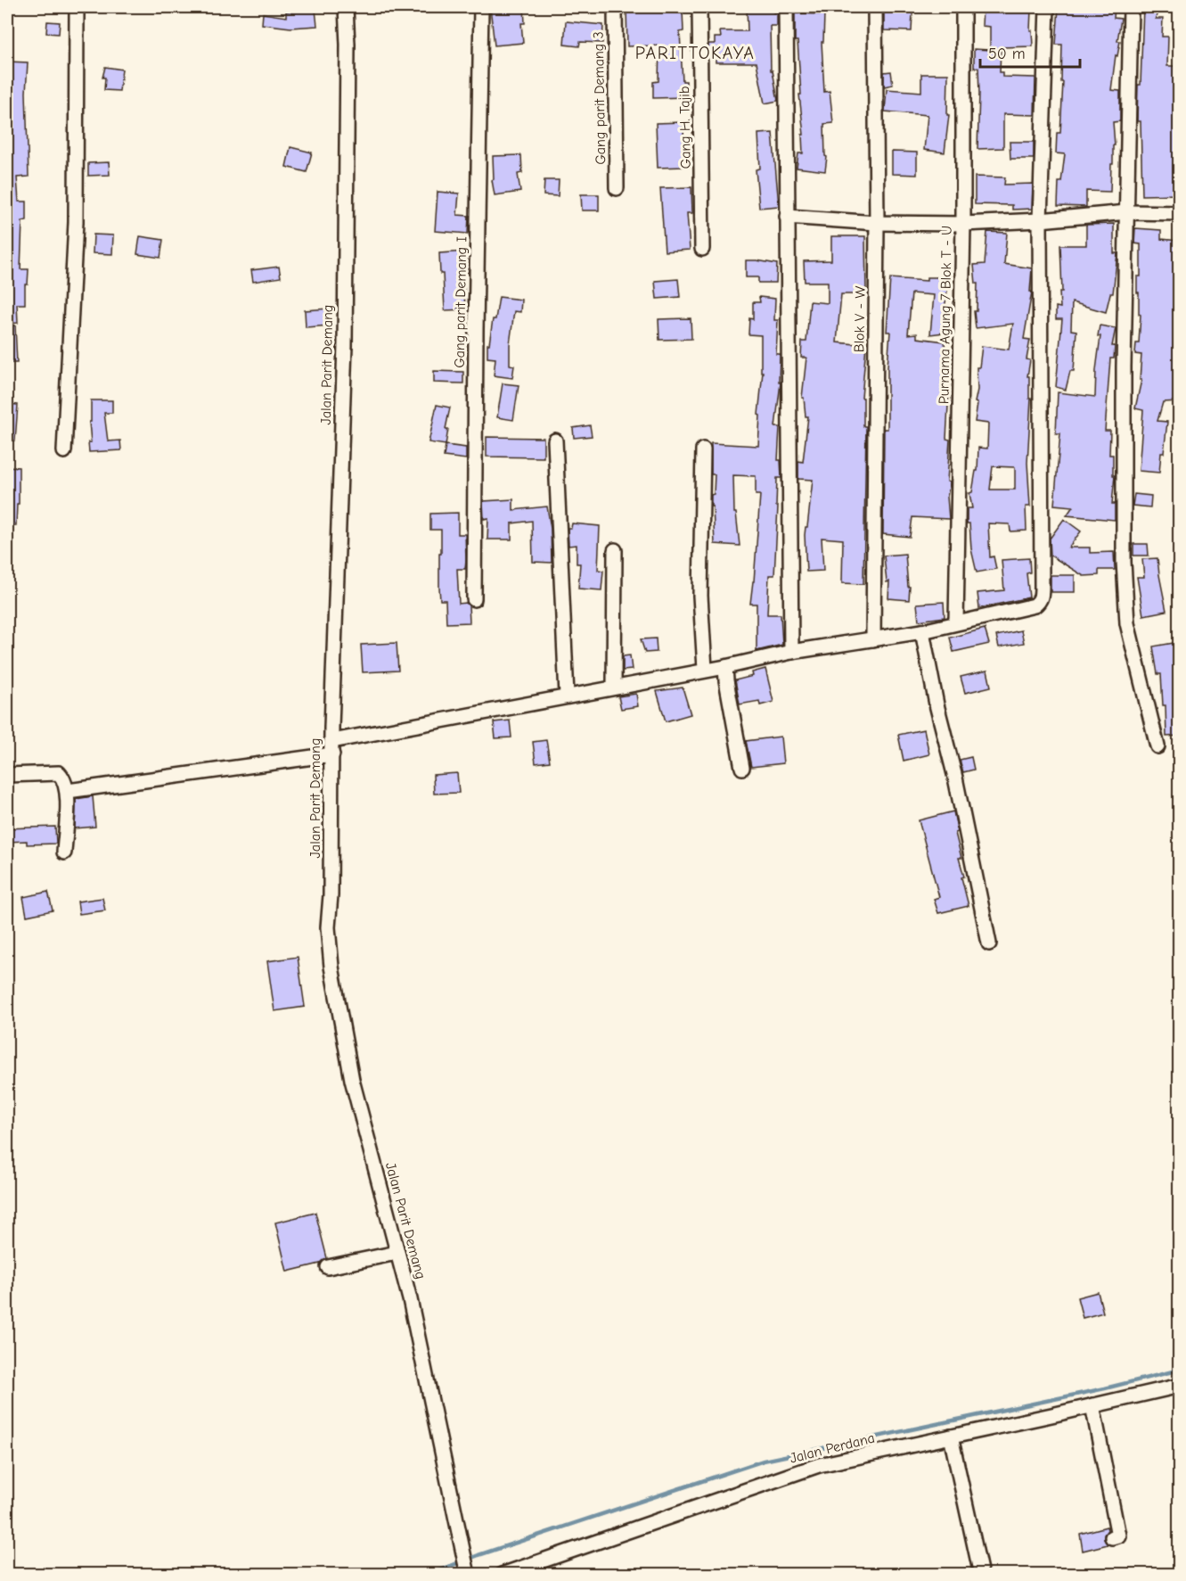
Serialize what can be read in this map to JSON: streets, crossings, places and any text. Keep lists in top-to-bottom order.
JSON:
{
  "streets": {
    "street": [
      "Gang parit Demang 3",
      "Gang H. Tajib",
      "Gang parit Demang I",
      "Purnama Agung 7 Blok T - U",
      "Blok V - W",
      "Jalan Parit Demang",
      "Jalan Perdana"
    ]
  },
  "districts": ["PARITTOKAYA"],
  "scale_bar": "50 m"
}
